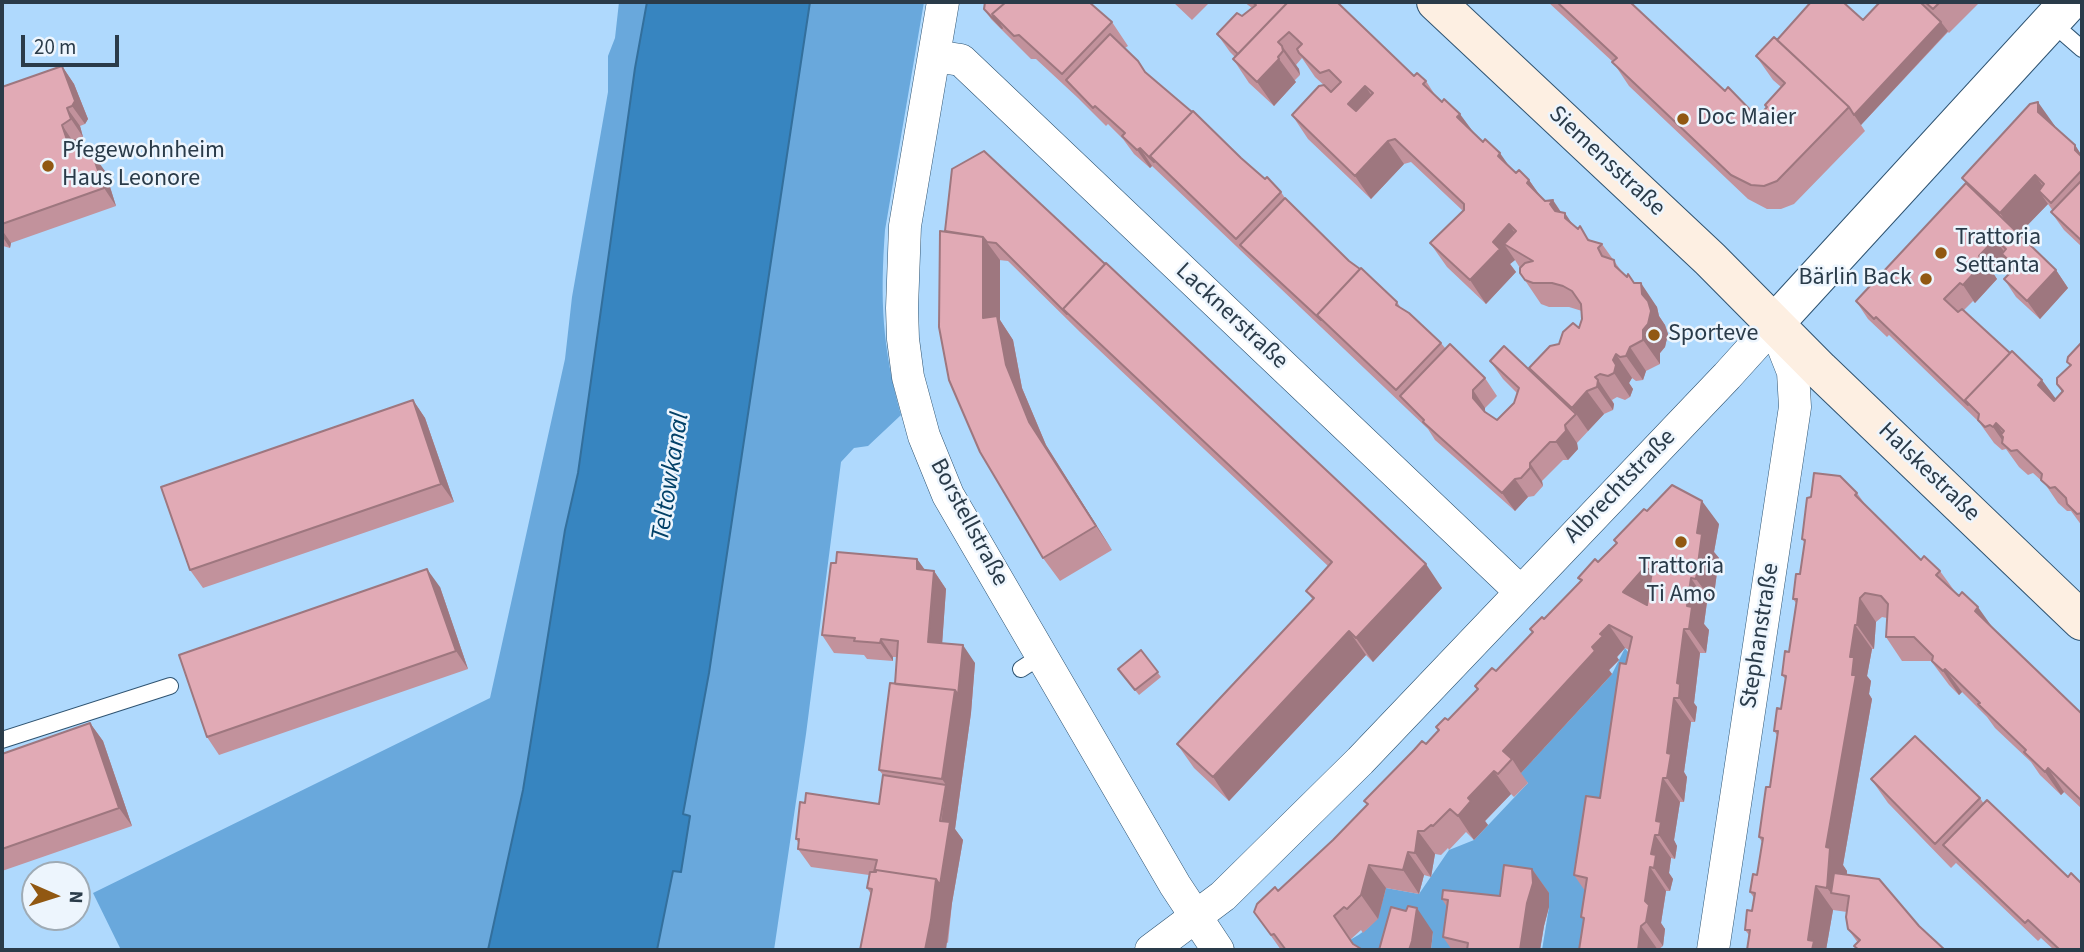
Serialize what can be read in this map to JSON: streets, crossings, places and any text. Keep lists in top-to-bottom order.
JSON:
{
  "streets": {
    "main road": ["Siemensstraße", "Halskestraße"],
    "street": [
      "Lacknerstraße",
      "Albrechtstraße",
      "Borstellstraße",
      "Stephanstraße"
    ]
  },
  "crossings": [
    ["Siemensstraße", "Halskestraße"],
    ["Siemensstraße", "Albrechtstraße"],
    ["Siemensstraße", "Stephanstraße"],
    ["Lacknerstraße", "Albrechtstraße"],
    ["Lacknerstraße", "Borstellstraße"],
    ["Halskestraße", "Albrechtstraße"],
    ["Halskestraße", "Stephanstraße"],
    ["Albrechtstraße", "Borstellstraße"],
    ["Albrechtstraße", "Stephanstraße"]
  ],
  "water": ["Teltowkanal"],
  "places": [
    "Doc Maier",
    "Pfegewohnheim Haus Leonore",
    "Trattoria Settanta",
    "Bärlin Back",
    "Sporteve",
    "Trattoria Ti Amo"
  ],
  "scale_bar": "20 m",
  "north": "right"
}
